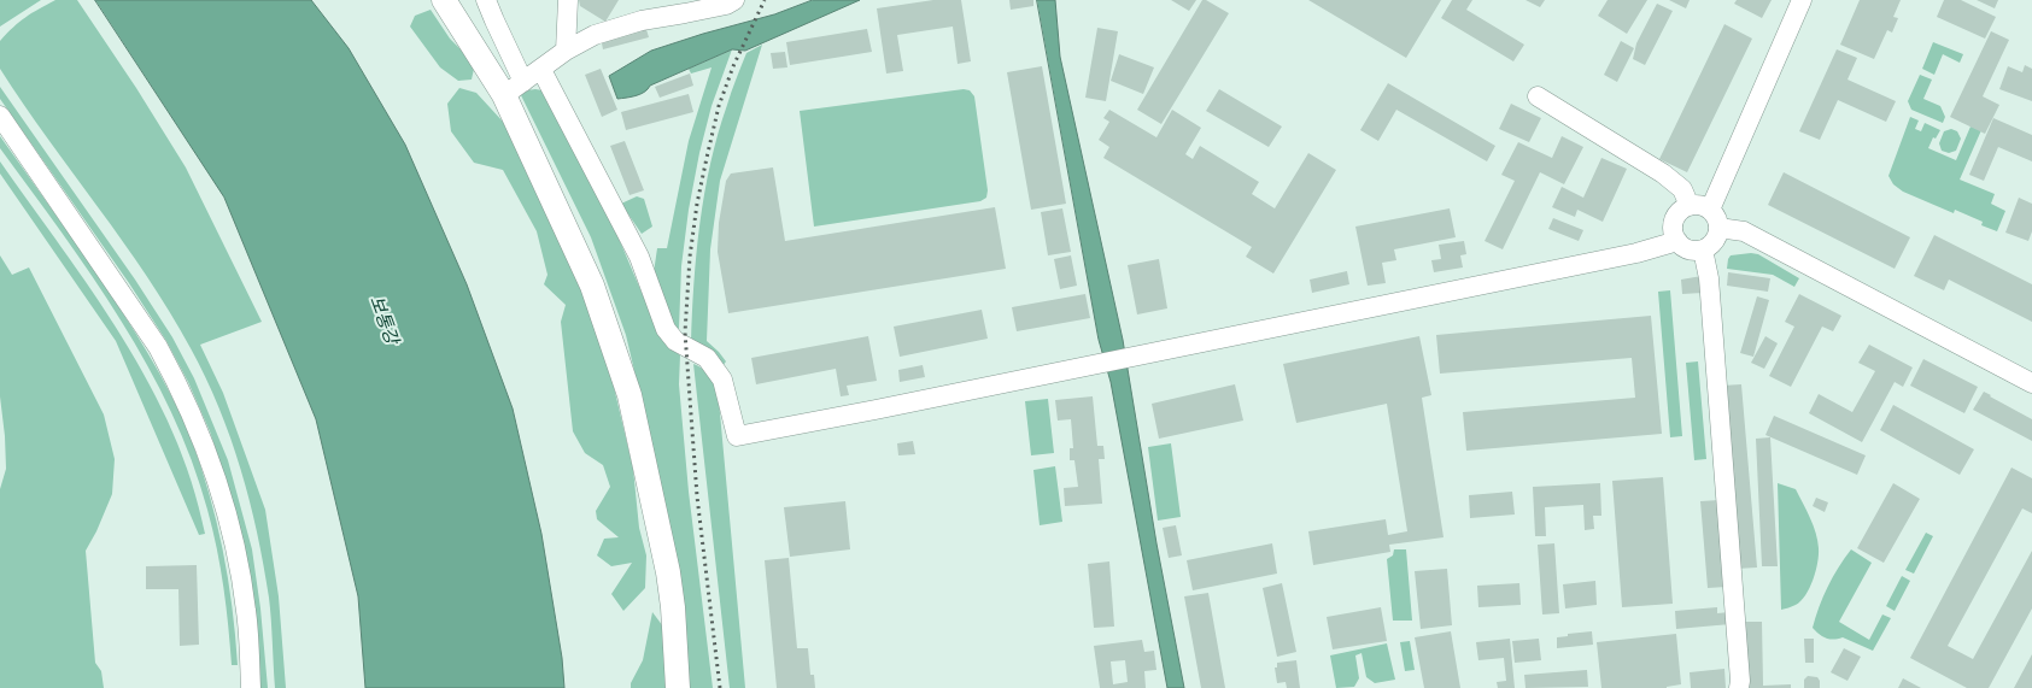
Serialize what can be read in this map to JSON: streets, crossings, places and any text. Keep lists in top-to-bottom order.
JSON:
{
  "water": ["보통강"]
}
